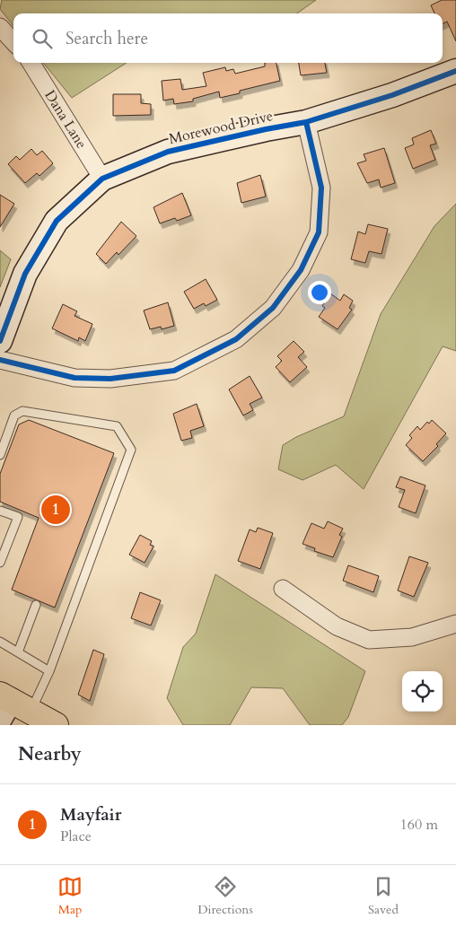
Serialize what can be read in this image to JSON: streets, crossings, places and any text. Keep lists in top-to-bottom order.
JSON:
{
  "streets": {
    "street": ["Dana Lane", "Morewood Drive"]
  },
  "crossings": [
    ["Dana Lane", "Morewood Drive"]
  ],
  "page": {
    "search": "Search here",
    "pins": "1",
    "heading": "Nearby",
    "list": [
      {
        "mark": "1",
        "name": "Mayfair",
        "note": "Place",
        "value": "160 m"
      }
    ],
    "nav": ["Map", "Directions", "Saved"]
  }
}
